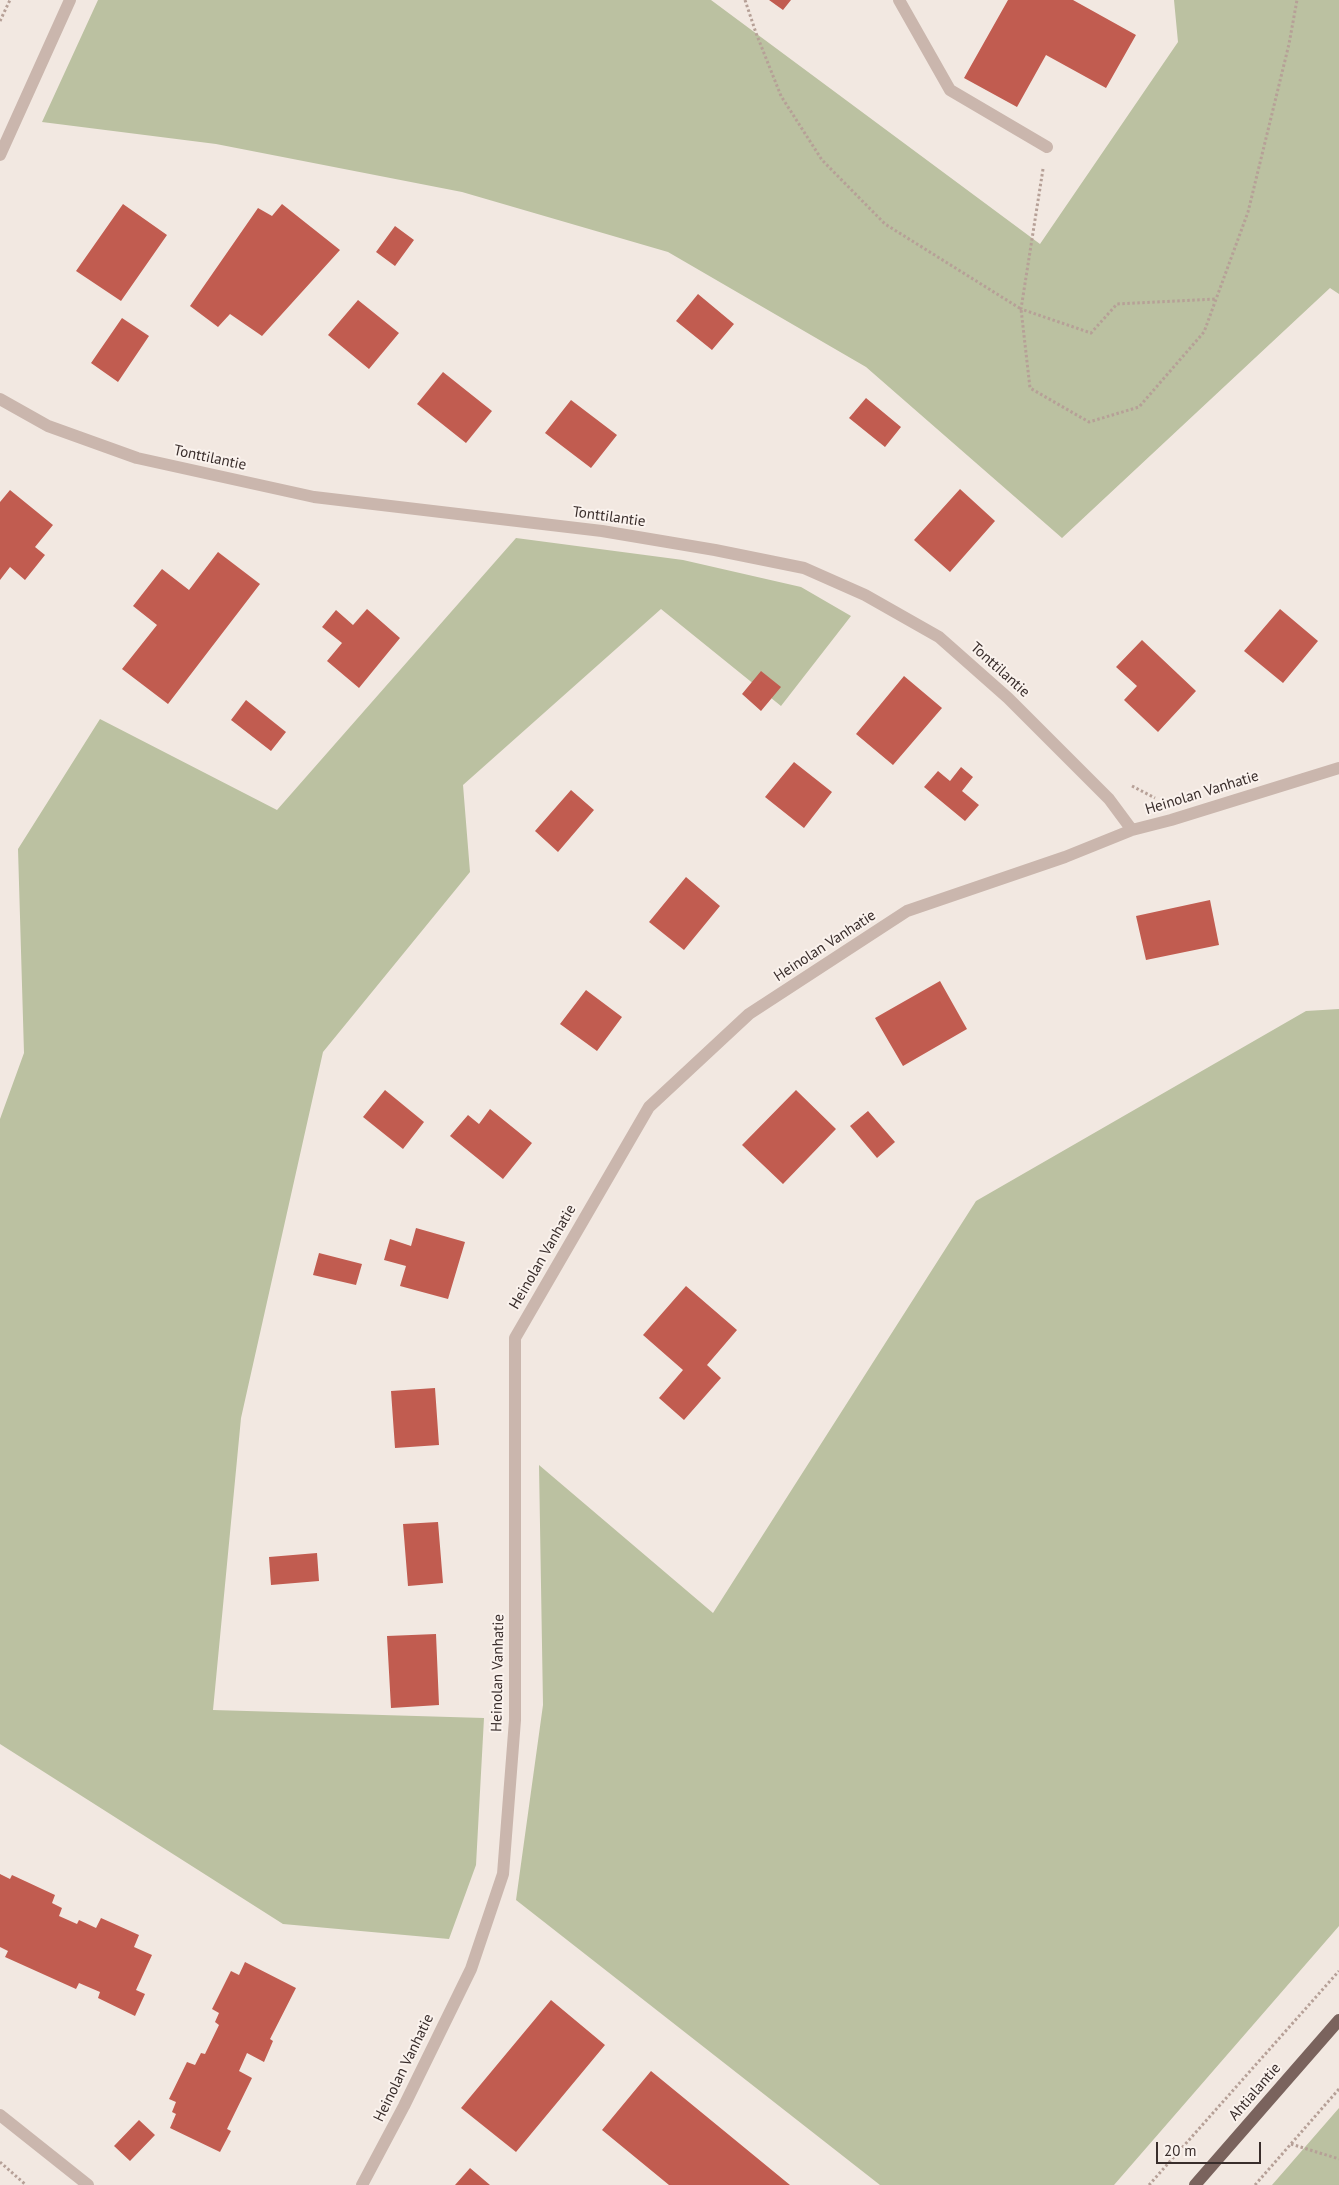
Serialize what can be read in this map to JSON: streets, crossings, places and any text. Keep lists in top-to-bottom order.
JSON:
{
  "streets": {
    "main road": ["Ahtialantie"],
    "street": ["Tonttilantie", "Heinolan Vanhatie"]
  },
  "crossings": [
    ["Tonttilantie", "Heinolan Vanhatie"]
  ],
  "scale_bar": "20 m"
}
